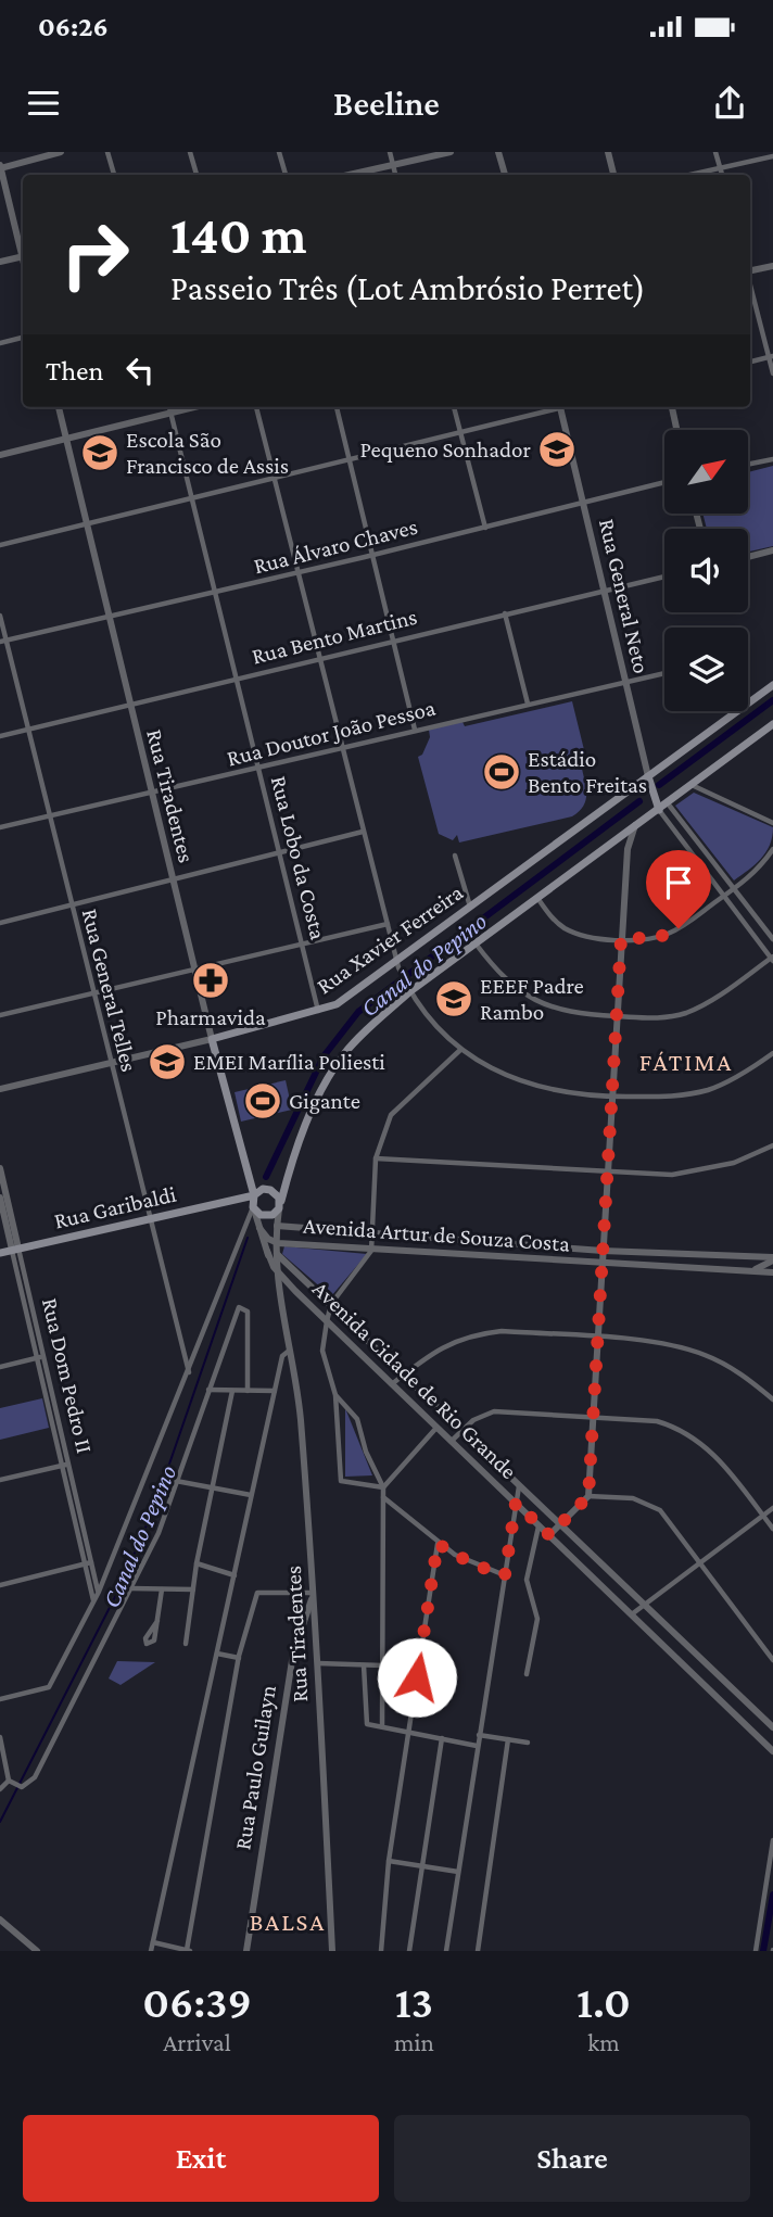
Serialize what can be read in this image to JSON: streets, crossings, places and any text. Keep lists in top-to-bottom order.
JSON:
{
  "streets": {
    "main road": [
      "Rua General Neto",
      "Rua Tiradentes",
      "Rua Xavier Ferreira",
      "Rua Garibaldi"
    ],
    "street": [
      "Rua Álvaro Chaves",
      "Rua Bento Martins",
      "Rua Doutor João Pessoa",
      "Rua Lobo da Costa",
      "Rua General Telles",
      "Avenida Artur de Souza Costa",
      "Rua Dom Pedro II",
      "Avenida Cidade de Rio Grande",
      "Rua Paulo Guilayn"
    ]
  },
  "crossings": [
    ["Rua Álvaro Chaves", "Rua General Neto"],
    ["Rua Álvaro Chaves", "Rua Tiradentes"],
    ["Rua Álvaro Chaves", "Rua Lobo da Costa"],
    ["Rua Álvaro Chaves", "Rua General Telles"],
    ["Rua General Neto", "Rua Bento Martins"],
    ["Rua General Neto", "Rua Doutor João Pessoa"],
    ["Rua General Neto", "Rua Xavier Ferreira"],
    ["Rua Bento Martins", "Rua Tiradentes"],
    ["Rua Bento Martins", "Rua Lobo da Costa"],
    ["Rua Bento Martins", "Rua General Telles"],
    ["Rua Doutor João Pessoa", "Rua Tiradentes"],
    ["Rua Doutor João Pessoa", "Rua Lobo da Costa"],
    ["Rua Doutor João Pessoa", "Rua General Telles"],
    ["Rua Tiradentes", "Rua Xavier Ferreira"],
    ["Rua Tiradentes", "Rua Garibaldi"],
    ["Rua Tiradentes", "Avenida Artur de Souza Costa"],
    ["Rua Tiradentes", "Avenida Cidade de Rio Grande"],
    ["Rua Tiradentes", "Rua Paulo Guilayn"],
    ["Rua Lobo da Costa", "Rua Xavier Ferreira"],
    ["Rua Xavier Ferreira", "Rua General Telles"],
    ["Rua General Telles", "Rua Garibaldi"],
    ["Rua Garibaldi", "Rua Dom Pedro II"]
  ],
  "districts": ["FÁTIMA", "BALSA"],
  "water": ["Canal do Pepino"],
  "places": {
    "school or university": [
      "Pequeno Sonhador",
      "Escola São Francisco de Assis",
      "EEEF Padre Rambo",
      "EMEI Marília Poliesti"
    ],
    "sports": ["Estádio Bento Freitas", "Gigante"],
    "pharmacy": ["Pharmavida"]
  },
  "north": "top right",
  "page": {
    "status": "06:26",
    "header": "Beeline",
    "turn": ["140 m", "Passeio Três (Lot Ambrósio Perret)"],
    "then": "Then",
    "eta": [
      "06:39",
      "Arrival",
      "13",
      "min",
      "1.0",
      "km"
    ],
    "buttons": ["Exit", "Share"]
  }
}
